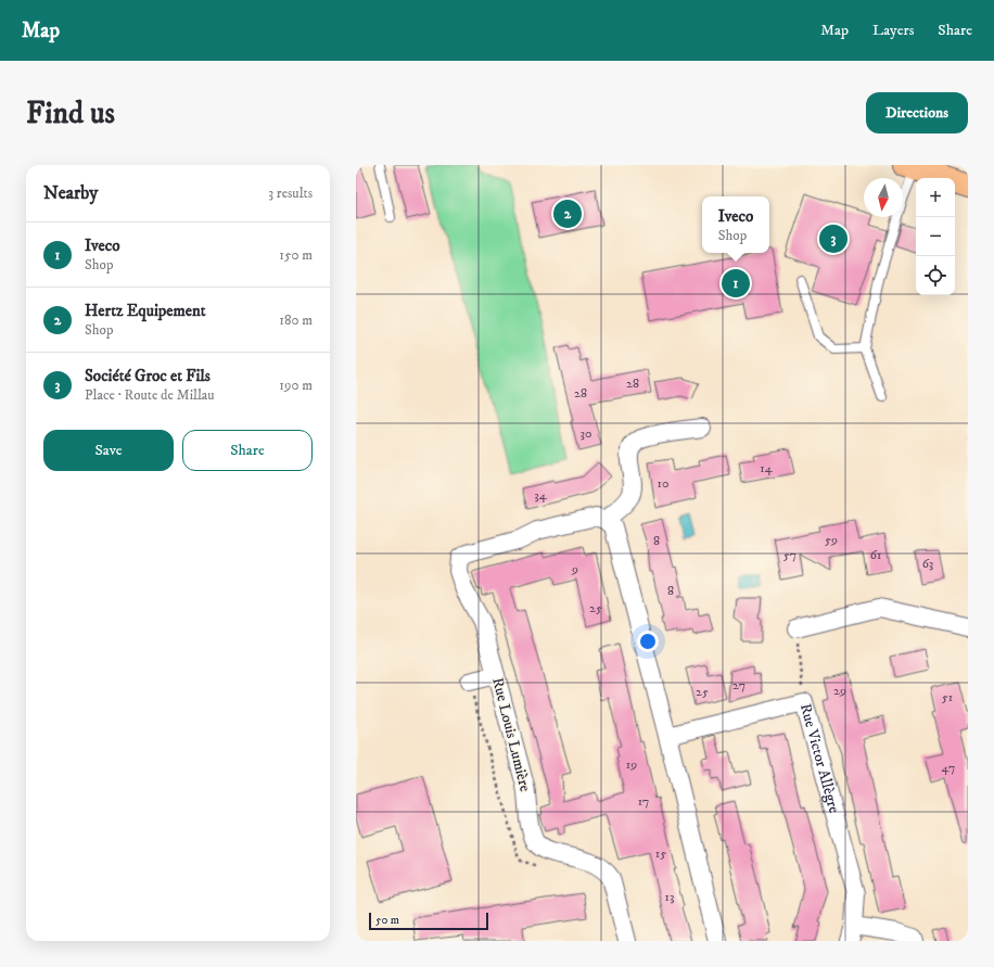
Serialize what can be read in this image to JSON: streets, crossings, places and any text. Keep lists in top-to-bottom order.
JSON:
{
  "streets": {
    "street": ["Rue Louis Lumière", "Rue Victor Allègre"]
  },
  "house_numbers": [
    "28",
    "28",
    "30",
    "14",
    "10",
    "34",
    "59",
    "8",
    "57",
    "61",
    "63",
    "9",
    "8",
    "25",
    "27",
    "29",
    "25",
    "51",
    "19",
    "47",
    "17",
    "15",
    "13"
  ],
  "scale_bar": "50 m",
  "north": "bottom",
  "page": {
    "header": "Map",
    "nav": ["Map", "Layers", "Share"],
    "buttons": [
      "Directions",
      ["Save", "Share"]
    ],
    "title": "Find us",
    "heading": ["Nearby", "3 results"],
    "map_buttons": ["+", "−"],
    "popup": ["Iveco", "Shop"],
    "pins": ["2", "3", "1"],
    "list": [
      {
        "mark": "1",
        "name": "Iveco",
        "note": "Shop",
        "value": "150 m"
      },
      {
        "mark": "2",
        "name": "Hertz Equipement",
        "note": "Shop",
        "value": "180 m"
      },
      {
        "mark": "3",
        "name": "Société Groc et Fils",
        "note": "Place · Route de Millau",
        "value": "190 m"
      }
    ],
    "scale": "50 m"
  }
}
